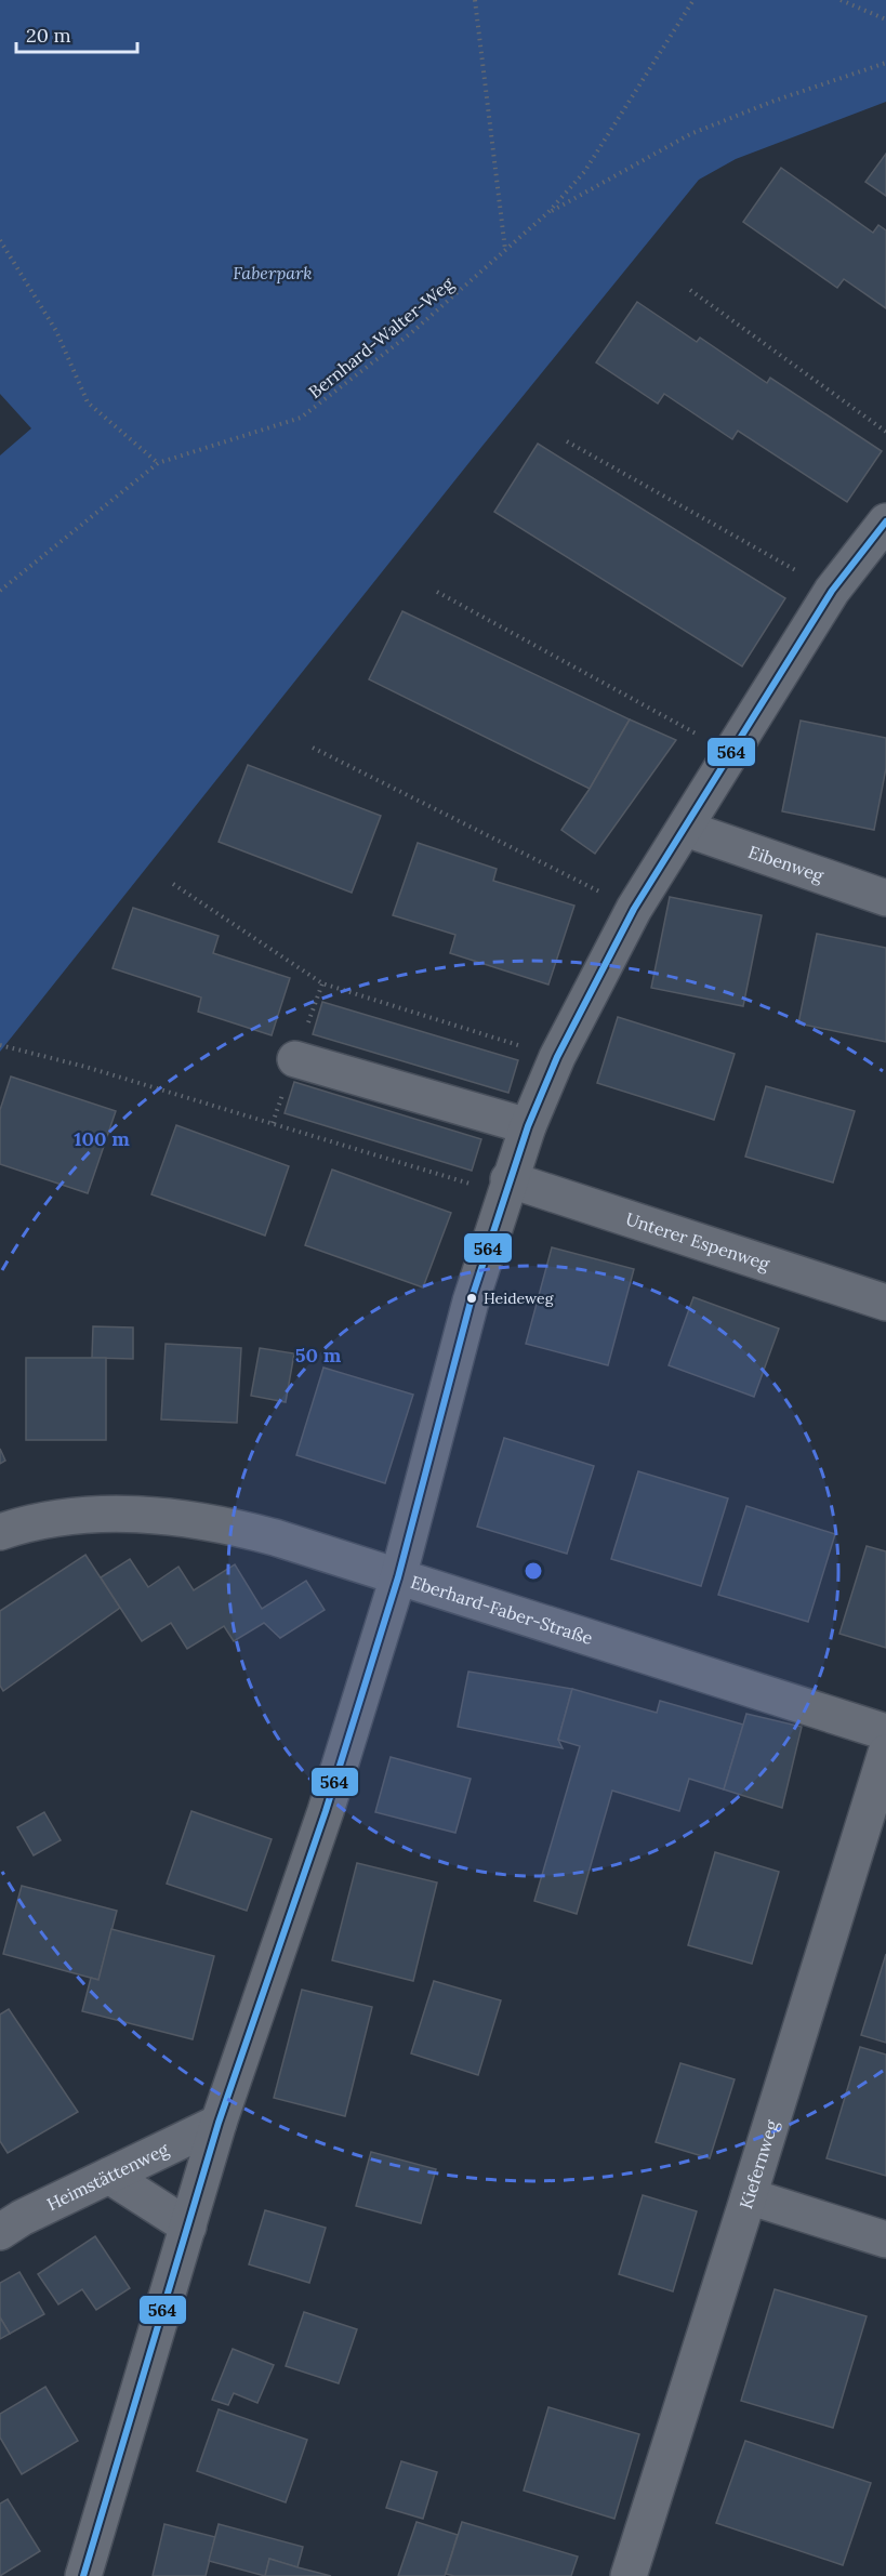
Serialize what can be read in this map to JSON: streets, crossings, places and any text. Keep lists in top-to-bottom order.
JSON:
{
  "streets": {
    "street": [
      "Eibenweg",
      "Unterer Espenweg",
      "Eberhard-Faber-Straße",
      "Kiefernweg",
      "Heimstättenweg"
    ],
    "path": ["Bernhard-Walter-Weg"]
  },
  "parks": ["Faberpark"],
  "places": ["Heideweg"],
  "lines": ["transit line 564"],
  "scale_bar": "20 m",
  "rings": ["100 m", "50 m"]
}
